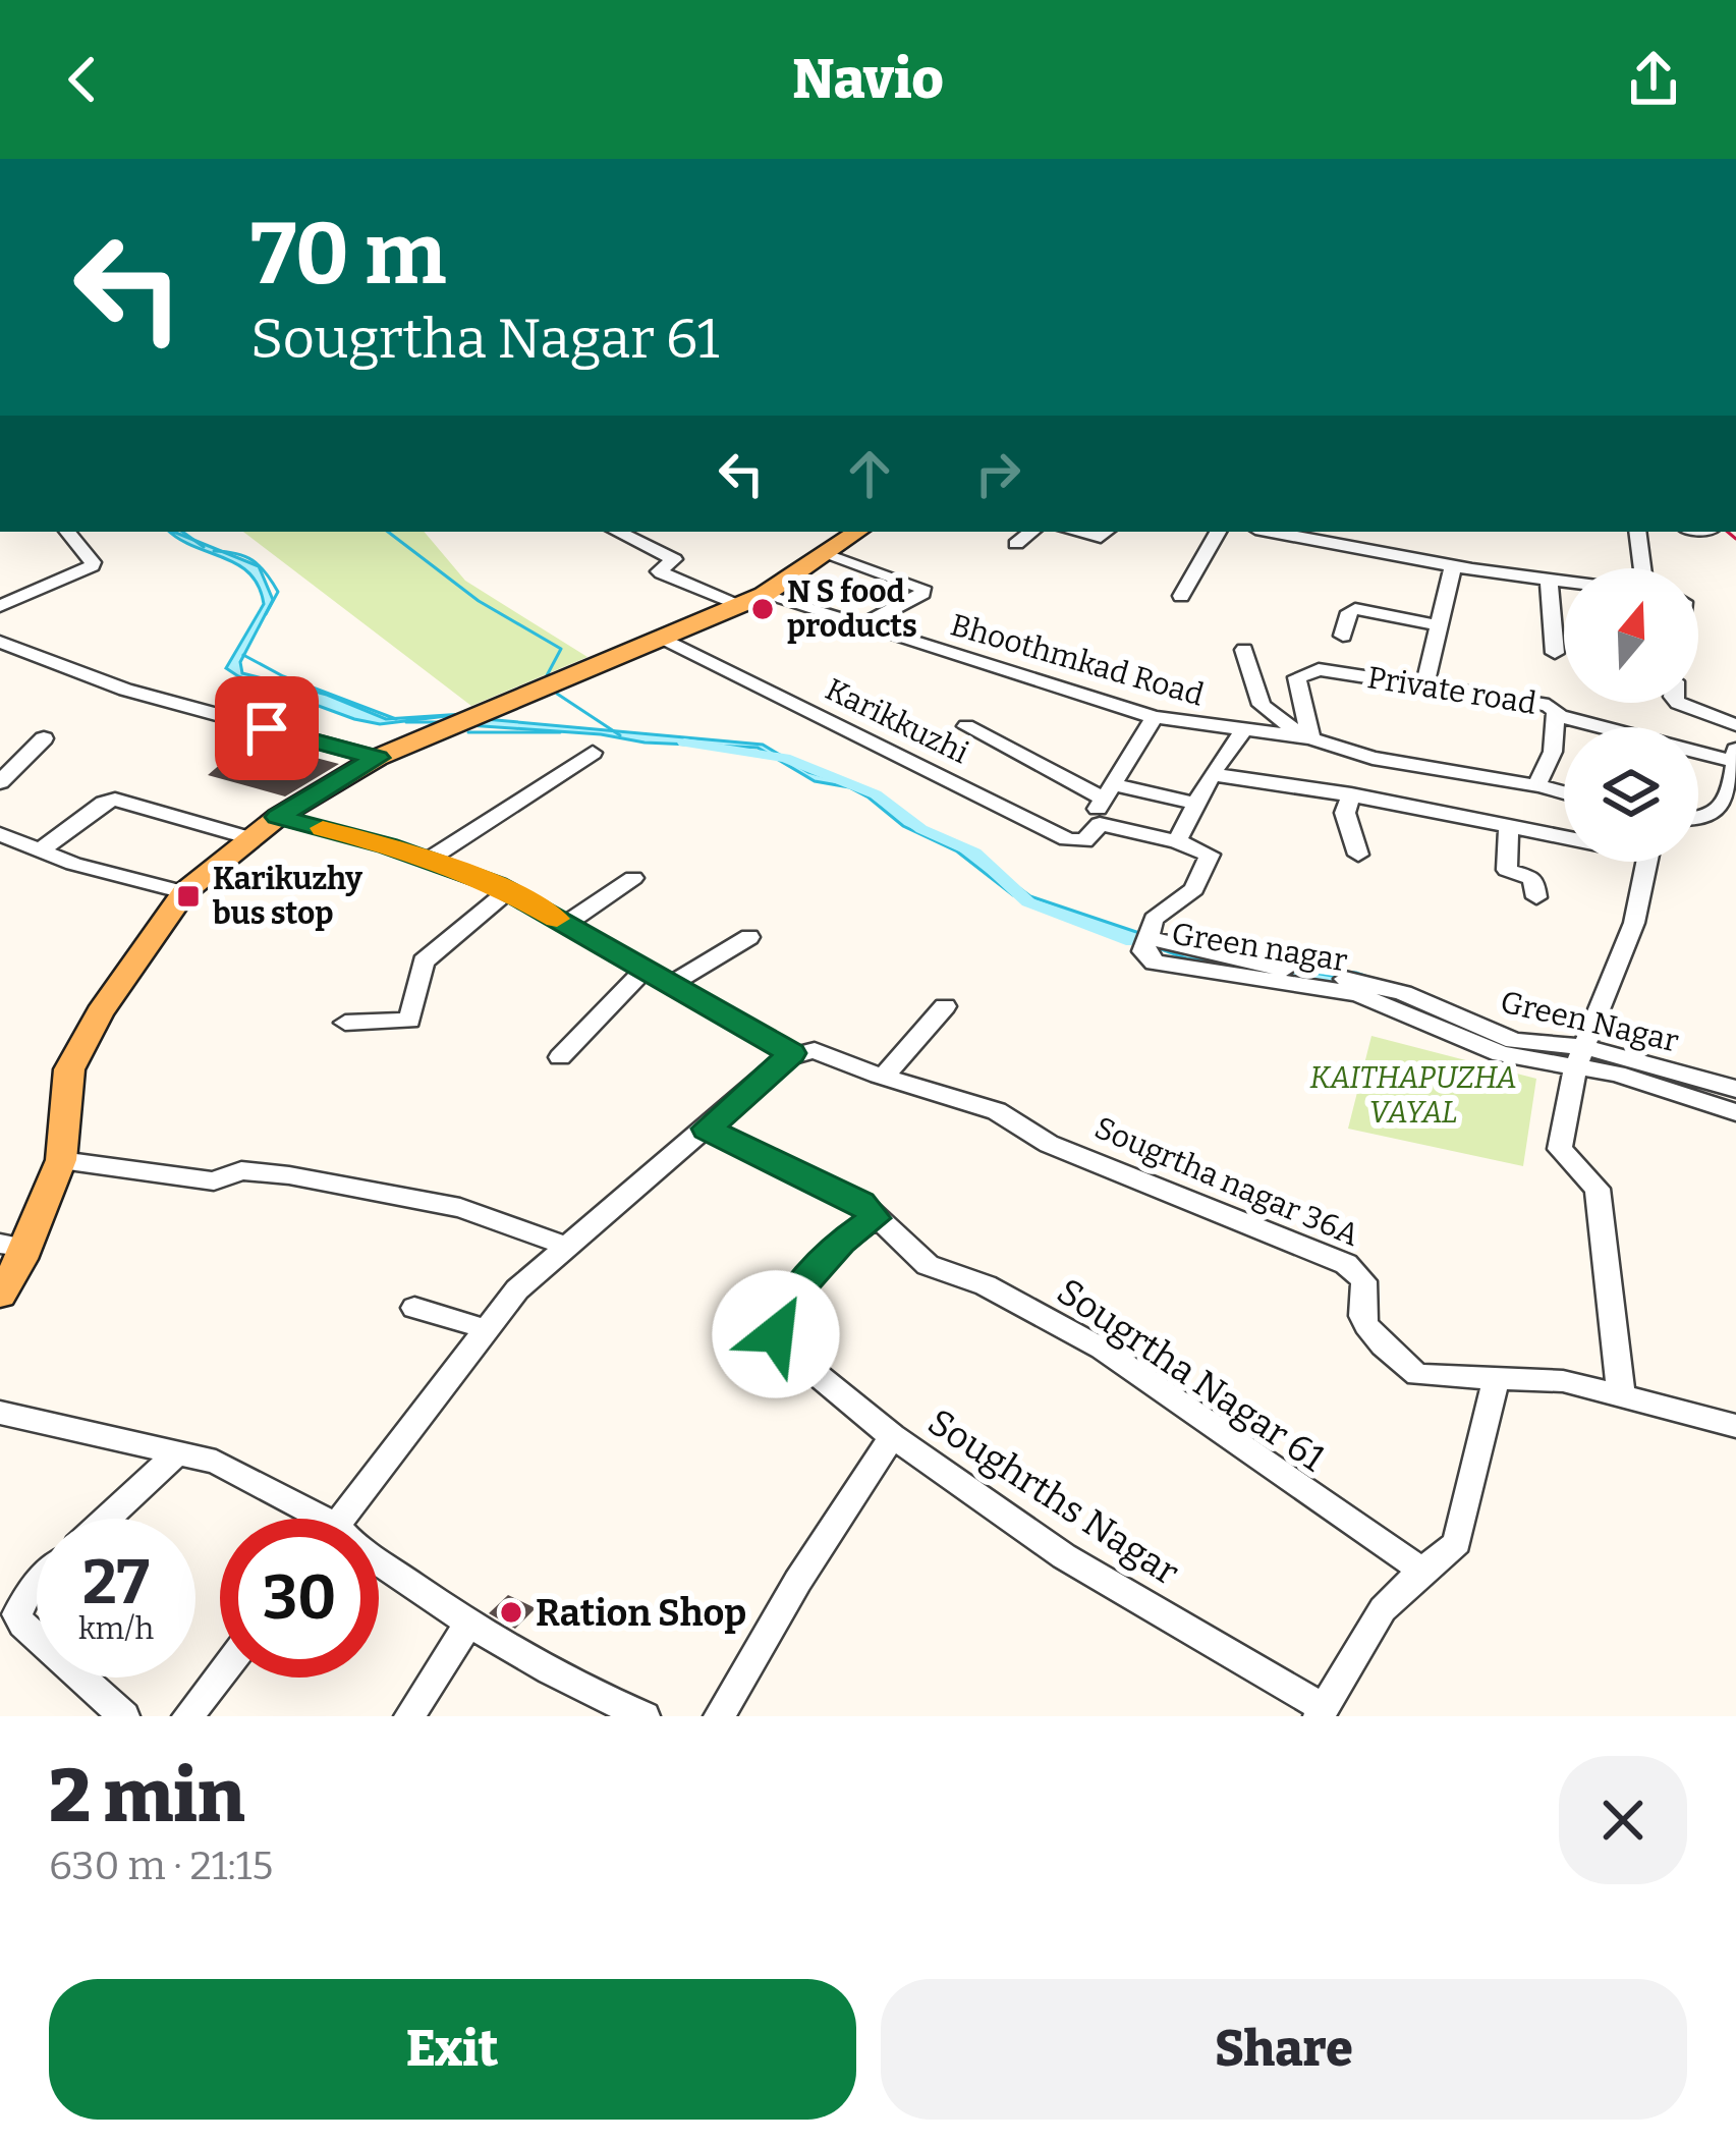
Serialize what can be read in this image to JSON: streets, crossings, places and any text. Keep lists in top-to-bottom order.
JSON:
{
  "streets": {
    "street": [
      "Bhoothmkad Road",
      "Private road",
      "Karikkuzhi",
      "Green nagar",
      "Green Nagar",
      "Sougrtha nagar 36A",
      "Sougrtha Nagar 61",
      "Soughrths Nagar"
    ]
  },
  "crossings": [
    ["Bhoothmkad Road", "Private road"],
    ["Green nagar", "Green Nagar"]
  ],
  "parks": ["KAITHAPUZHA VAYAL"],
  "places": {
    "other": ["N S food products", "Ration Shop"],
    "transit": ["Karikuzhy bus stop"]
  },
  "north": "top",
  "page": {
    "header": "Navio",
    "turn": ["70 m", "Sougrtha Nagar 61"],
    "speed": "27 km/h",
    "limit": "30",
    "heading": ["2 min", "630 m · 21:15"],
    "buttons": ["Exit", "Share"]
  }
}
